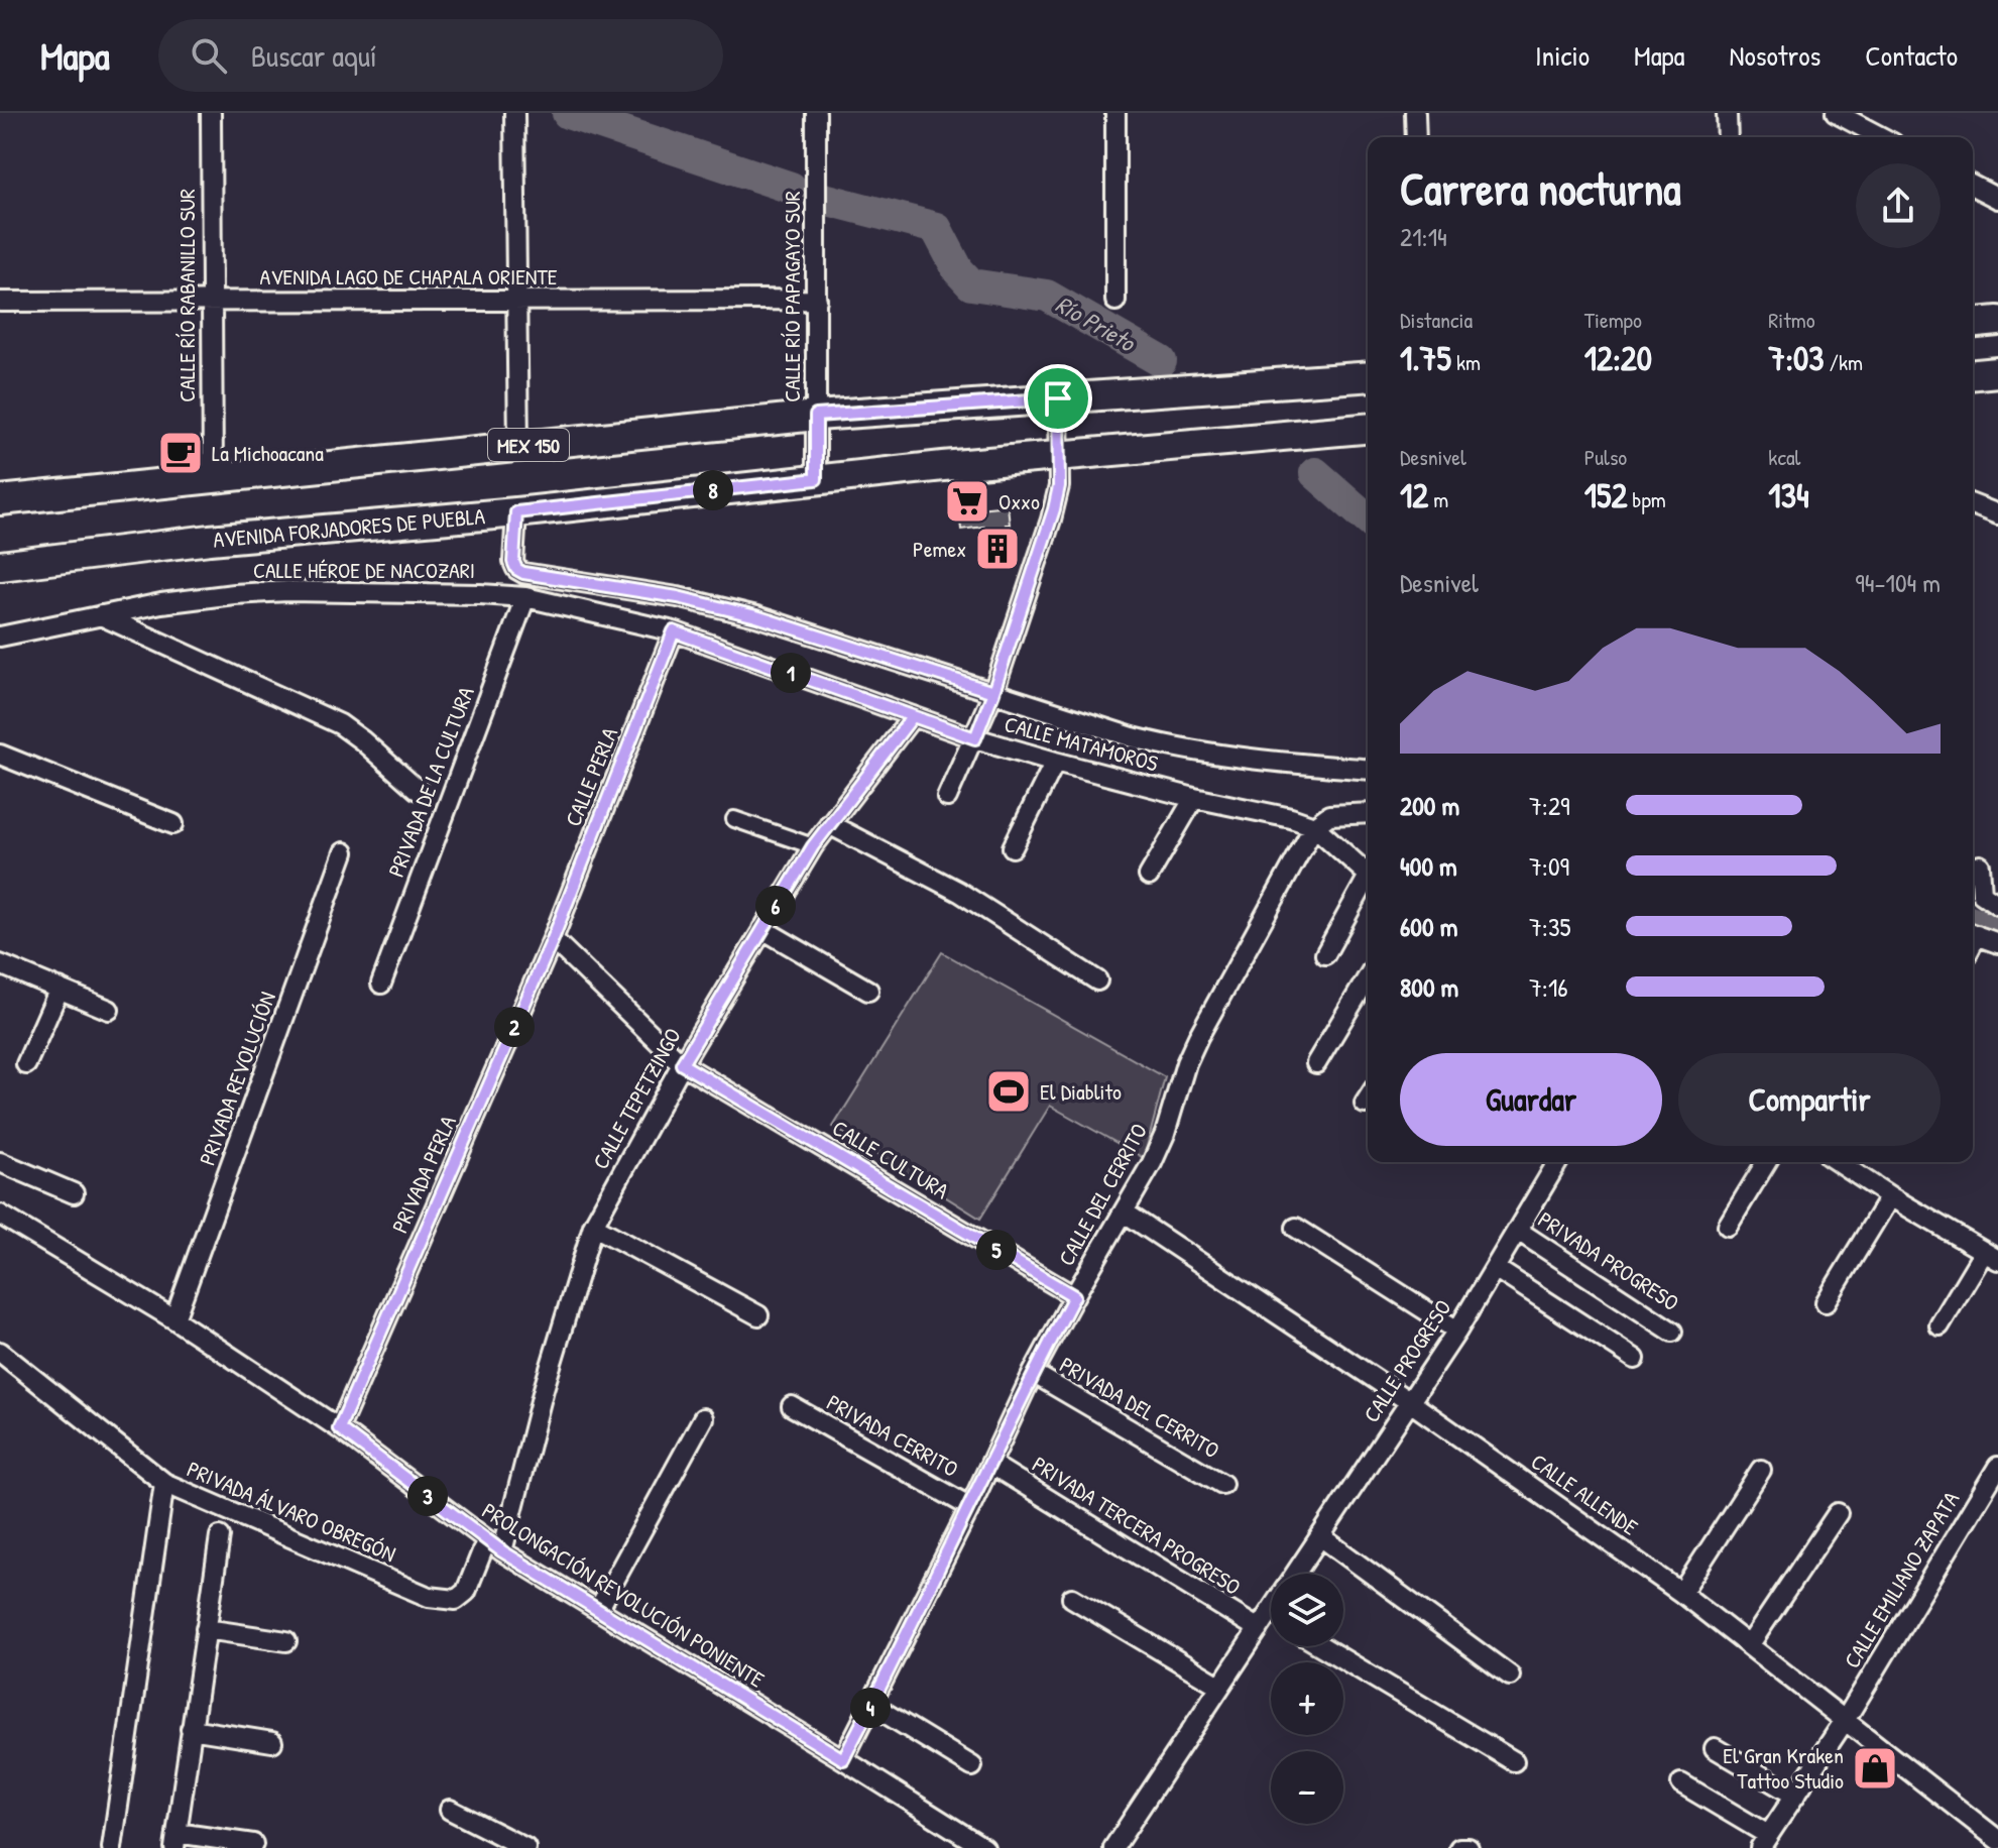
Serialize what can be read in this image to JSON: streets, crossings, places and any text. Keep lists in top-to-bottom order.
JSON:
{
  "streets": {
    "main road": ["MEX 150", "AVENIDA FORJADORES DE PUEBLA"],
    "street": [
      "AVENIDA LAGO DE CHAPALA ORIENTE",
      "CALLE RÍO RABANILLO SUR",
      "CALLE RÍO PAPAGAYO SUR",
      "CALLE HÉROE DE NACOZARI",
      "CALLE MATAMOROS",
      "CALLE PERLA",
      "PRIVADA DE LA CULTURA",
      "PRIVADA REVOLUCIÓN",
      "CALLE TEPETZINGO",
      "CALLE CULTURA",
      "PRIVADA PERLA",
      "CALLE DEL CERRITO",
      "PRIVADA PROGRESO",
      "CALLE PROGRESO",
      "PRIVADA DEL CERRITO",
      "PRIVADA CERRITO",
      "CALLE ALLENDE",
      "PRIVADA ÁLVARO OBREGÓN",
      "PRIVADA TERCERA PROGRESO",
      "CALLE EMILIANO ZAPATA",
      "PROLONGACIÓN REVOLUCIÓN PONIENTE"
    ]
  },
  "crossings": [
    ["AVENIDA LAGO DE CHAPALA ORIENTE", "CALLE RÍO RABANILLO SUR"],
    ["AVENIDA LAGO DE CHAPALA ORIENTE", "CALLE RÍO PAPAGAYO SUR"],
    ["CALLE RÍO RABANILLO SUR", "MEX 150"],
    ["CALLE RÍO PAPAGAYO SUR", "MEX 150"],
    ["CALLE RÍO PAPAGAYO SUR", "AVENIDA FORJADORES DE PUEBLA"],
    ["CALLE HÉROE DE NACOZARI", "CALLE MATAMOROS"],
    ["CALLE HÉROE DE NACOZARI", "CALLE PERLA"],
    ["CALLE HÉROE DE NACOZARI", "PRIVADA DE LA CULTURA"],
    ["CALLE MATAMOROS", "CALLE PERLA"],
    ["CALLE MATAMOROS", "CALLE TEPETZINGO"],
    ["CALLE MATAMOROS", "CALLE DEL CERRITO"],
    ["CALLE PERLA", "CALLE CULTURA"],
    ["CALLE PERLA", "PRIVADA PERLA"],
    ["PRIVADA REVOLUCIÓN", "PROLONGACIÓN REVOLUCIÓN PONIENTE"],
    ["CALLE TEPETZINGO", "CALLE CULTURA"],
    ["CALLE TEPETZINGO", "PRIVADA ÁLVARO OBREGÓN"],
    ["CALLE TEPETZINGO", "PROLONGACIÓN REVOLUCIÓN PONIENTE"],
    ["CALLE CULTURA", "PRIVADA PERLA"],
    ["CALLE CULTURA", "CALLE DEL CERRITO"],
    ["PRIVADA PERLA", "PROLONGACIÓN REVOLUCIÓN PONIENTE"],
    ["CALLE DEL CERRITO", "PRIVADA DEL CERRITO"],
    ["CALLE DEL CERRITO", "PRIVADA CERRITO"],
    ["CALLE DEL CERRITO", "CALLE ALLENDE"],
    ["CALLE DEL CERRITO", "PRIVADA TERCERA PROGRESO"],
    ["CALLE DEL CERRITO", "PROLONGACIÓN REVOLUCIÓN PONIENTE"],
    ["PRIVADA PROGRESO", "CALLE PROGRESO"],
    ["CALLE PROGRESO", "CALLE ALLENDE"],
    ["CALLE PROGRESO", "PRIVADA TERCERA PROGRESO"],
    ["CALLE ALLENDE", "CALLE EMILIANO ZAPATA"],
    ["PRIVADA ÁLVARO OBREGÓN", "PROLONGACIÓN REVOLUCIÓN PONIENTE"]
  ],
  "water": ["Río Prieto"],
  "places": {
    "cafe": ["La Michoacana"],
    "supermarket": ["Oxxo"],
    "building": ["Pemex"],
    "sports": ["El Diablito"],
    "shop": ["El Gran Kraken Tattoo Studio"]
  },
  "page": {
    "header": "Mapa",
    "search": "Buscar aquí",
    "nav": [
      "Inicio",
      "Mapa",
      "Nosotros",
      "Contacto"
    ],
    "heading": ["Carrera nocturna", "21:14"],
    "stats": [
      ["Distancia", "1.75 km"],
      ["Tiempo", "12:20"],
      ["Ritmo", "7:03 /km"],
      ["Desnivel", "12 m"],
      ["Pulso", "152 bpm"],
      ["kcal", "134"]
    ],
    "pins": [
      "8",
      "1",
      "6",
      "2",
      "5",
      "3",
      "4"
    ],
    "chart": ["Desnivel", "94–104 m"],
    "list": [
      {
        "name": "200 m",
        "note": "7:29"
      },
      {
        "name": "400 m",
        "note": "7:09"
      },
      {
        "name": "600 m",
        "note": "7:35"
      },
      {
        "name": "800 m",
        "note": "7:16"
      }
    ],
    "buttons": ["Guardar", "Compartir"],
    "map_buttons": ["+", "−"]
  }
}
